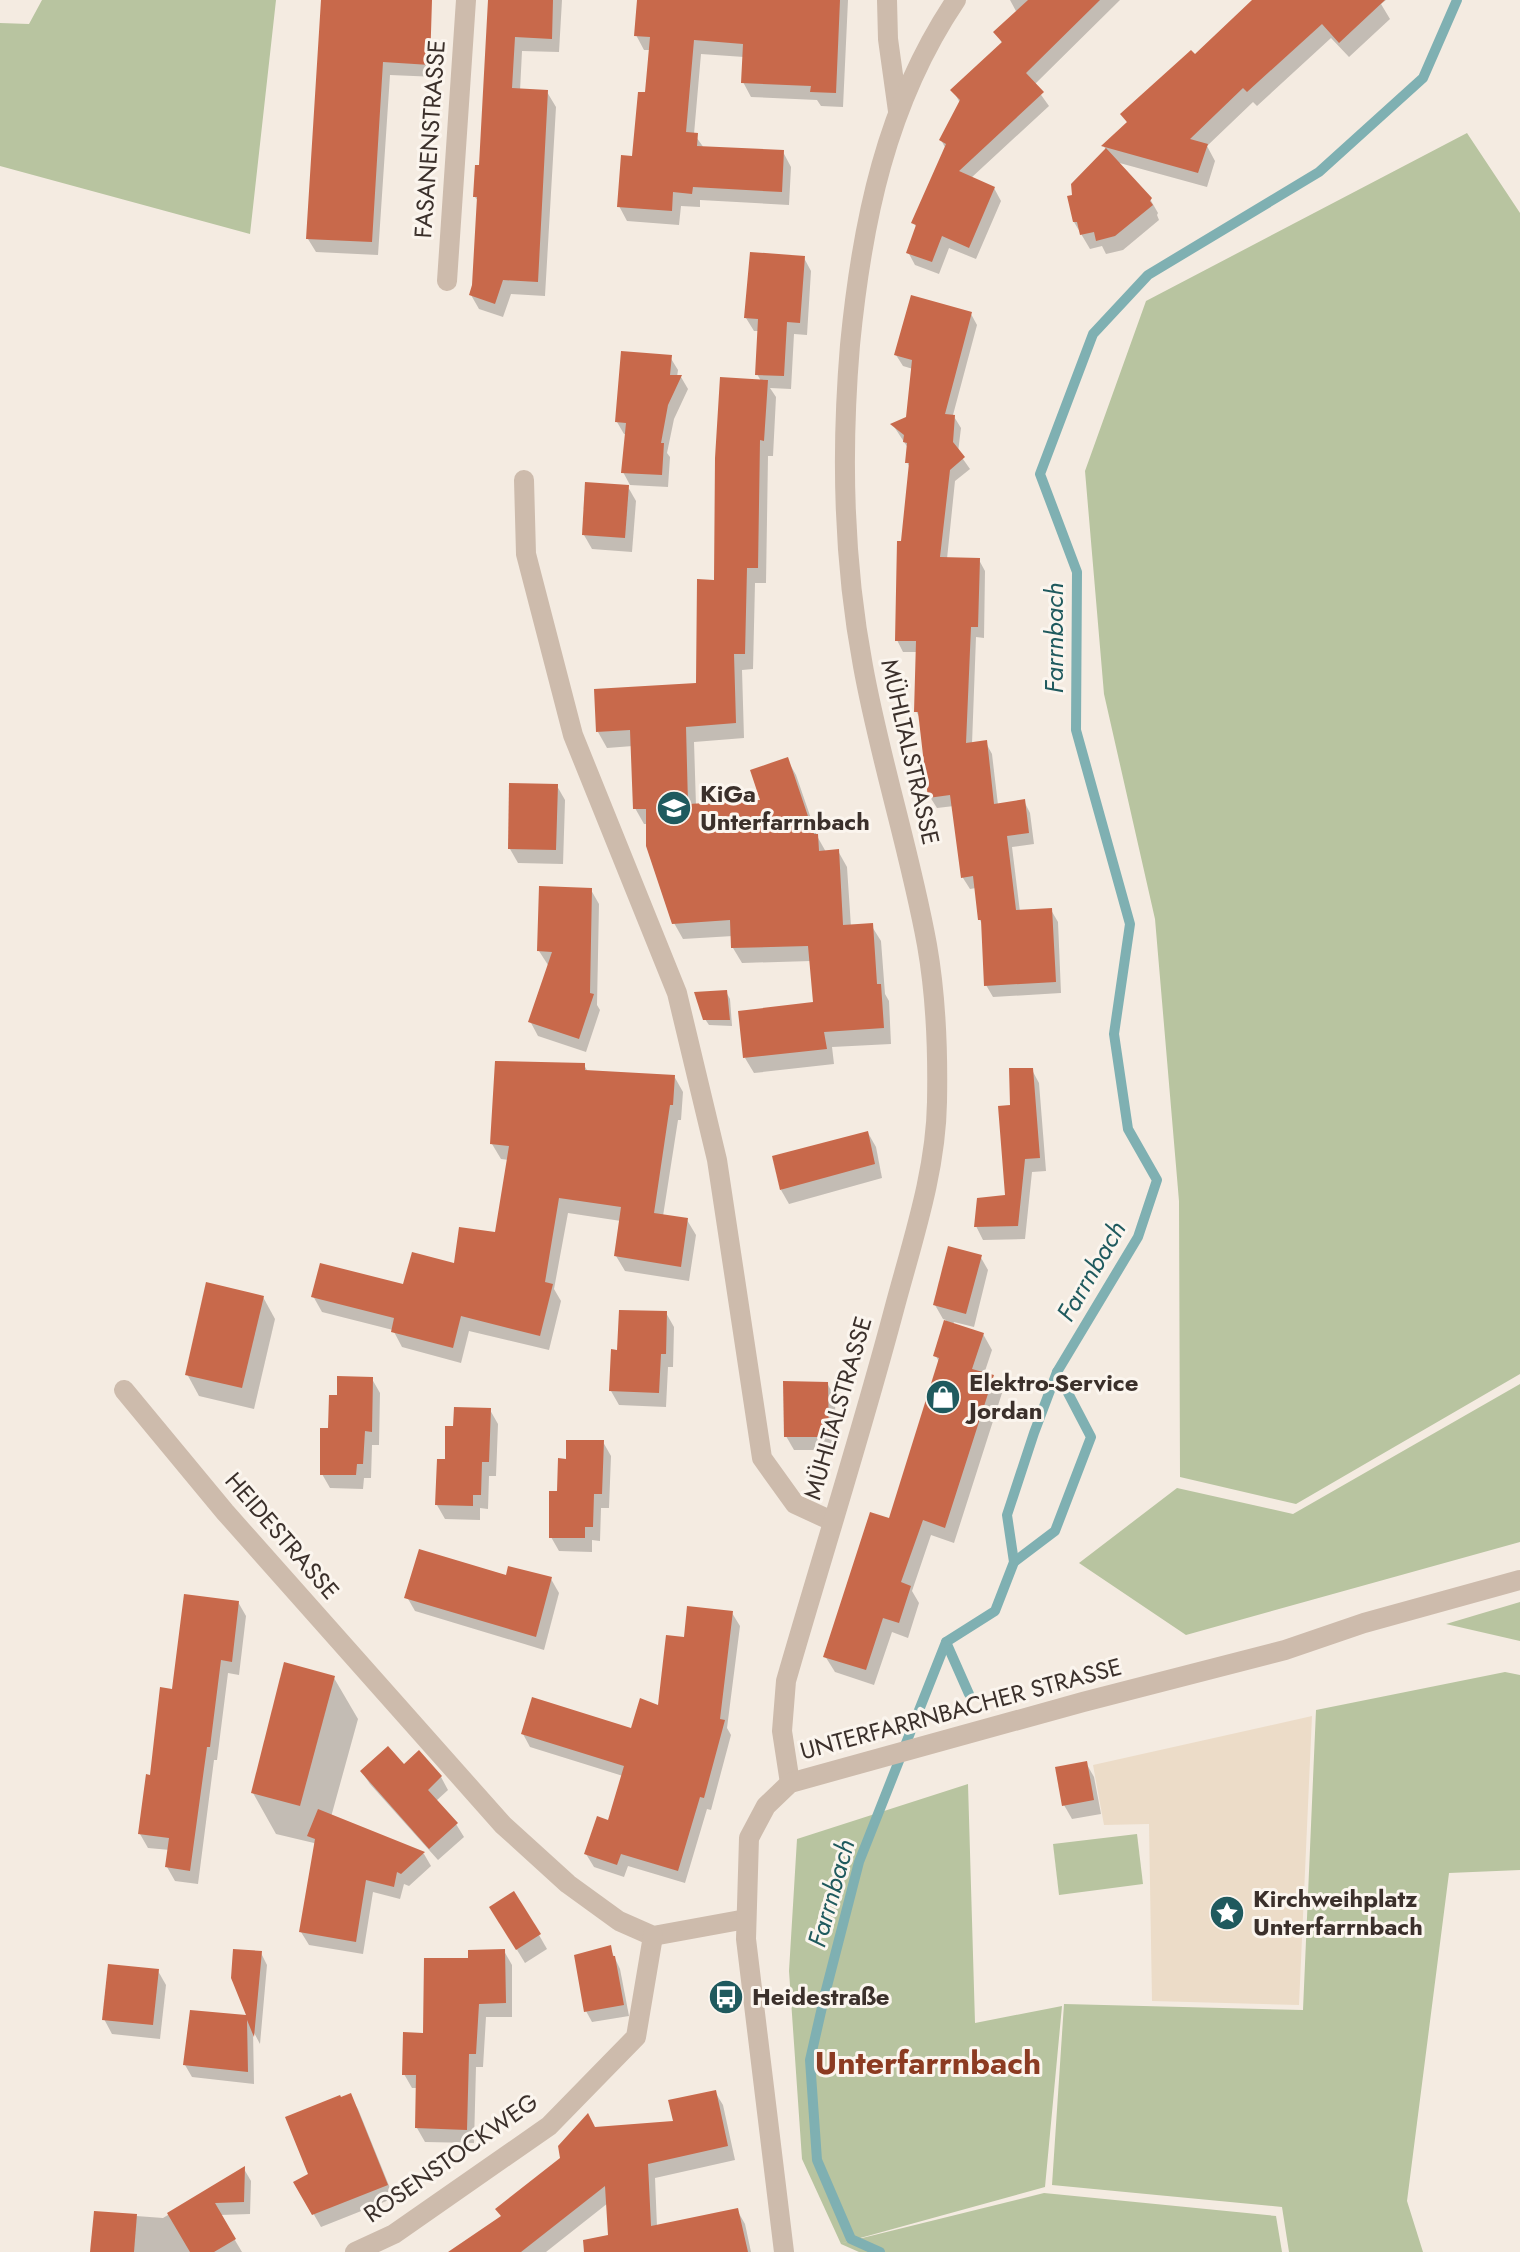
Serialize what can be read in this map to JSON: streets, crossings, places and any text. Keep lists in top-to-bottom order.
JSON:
{
  "streets": {
    "street": [
      "FASANENSTRASSE",
      "MÜHLTALSTRASSE",
      "HEIDESTRASSE",
      "UNTERFARRNBACHER STRASSE",
      "ROSENSTOCKWEG"
    ]
  },
  "crossings": [
    ["MÜHLTALSTRASSE", "UNTERFARRNBACHER STRASSE"],
    ["HEIDESTRASSE", "ROSENSTOCKWEG"]
  ],
  "districts": ["Unterfarrnbach"],
  "water": ["Farrnbach"],
  "places": {
    "school or university": ["KiGa Unterfarrnbach"],
    "shop": ["Elektro-Service Jordan"],
    "place": ["Kirchweihplatz Unterfarrnbach"],
    "bus stop": ["Heidestraße"]
  }
}
